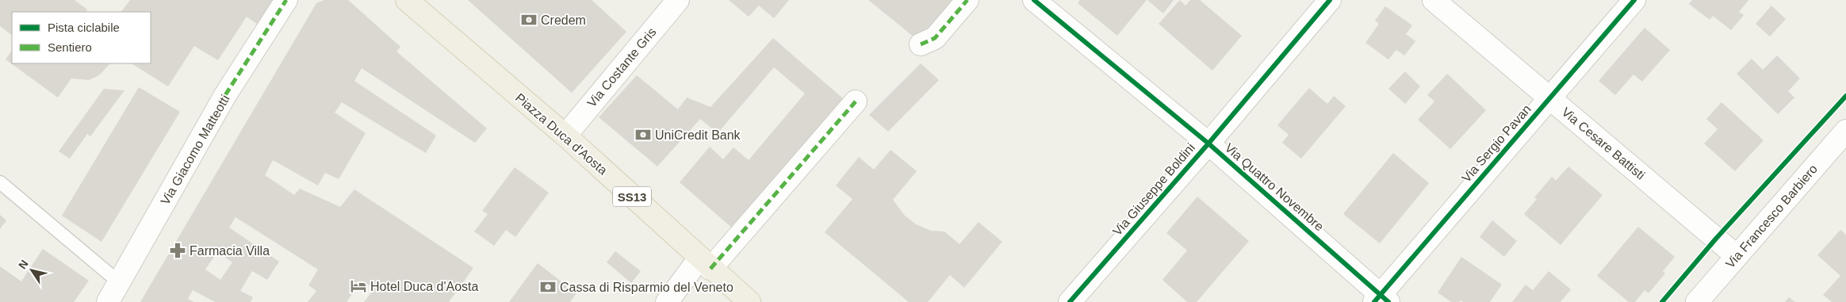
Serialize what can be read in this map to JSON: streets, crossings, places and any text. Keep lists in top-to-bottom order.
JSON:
{
  "streets": {
    "main road": ["Piazza Duca d'Aosta", "SS13"],
    "street": [
      "Via Costante Gris",
      "Via Sergio Pavan",
      "Via Cesare Battisti",
      "Via Giacomo Matteotti",
      "Via Quattro Novembre",
      "Via Giuseppe Boldini",
      "Via Francesco Barbiero"
    ]
  },
  "crossings": [
    ["Via Costante Gris", "Piazza Duca d'Aosta"],
    ["Via Sergio Pavan", "Via Cesare Battisti"],
    ["Via Sergio Pavan", "Via Quattro Novembre"],
    ["Via Cesare Battisti", "Via Francesco Barbiero"],
    ["Via Quattro Novembre", "Via Giuseppe Boldini"]
  ],
  "places": {
    "bank": ["Credem", "UniCredit Bank", "Cassa di Risparmio del Veneto"],
    "pharmacy": ["Farmacia Villa"],
    "hotel": ["Hotel Duca d'Aosta"]
  },
  "legend": ["Pista ciclabile", "Sentiero"],
  "north": "top left"
}
